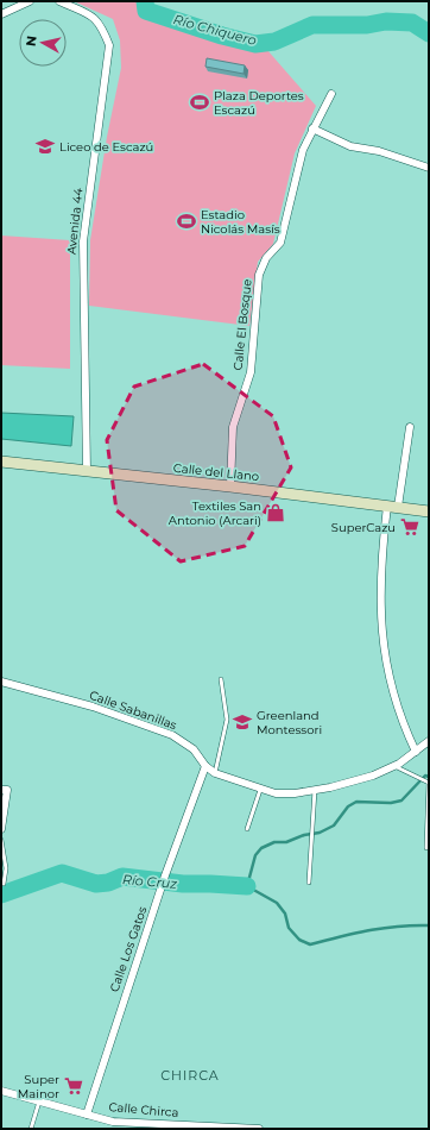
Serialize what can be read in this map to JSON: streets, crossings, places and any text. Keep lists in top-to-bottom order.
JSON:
{
  "streets": {
    "main road": ["Calle del Llano"],
    "street": [
      "Avenida 44",
      "Calle El Bosque",
      "Calle Sabanillas",
      "Calle Los Gatos",
      "Calle Chirca"
    ]
  },
  "crossings": [
    ["Avenida 44", "Calle del Llano"],
    ["Calle El Bosque", "Calle del Llano"],
    ["Calle Sabanillas", "Calle Los Gatos"],
    ["Calle Los Gatos", "Calle Chirca"]
  ],
  "districts": ["CHIRCA"],
  "water": ["Río Chiquero", "Río Cruz"],
  "places": {
    "sports": ["Plaza Deportes Escazú", "Estadio Nicolás Masís"],
    "school or university": ["Liceo de Escazú", "Greenland Montessori"],
    "shop": ["Textiles San Antonio (Arcari)"],
    "supermarket": ["SuperCazu", "Super Mainor"]
  },
  "north": "left"
}
